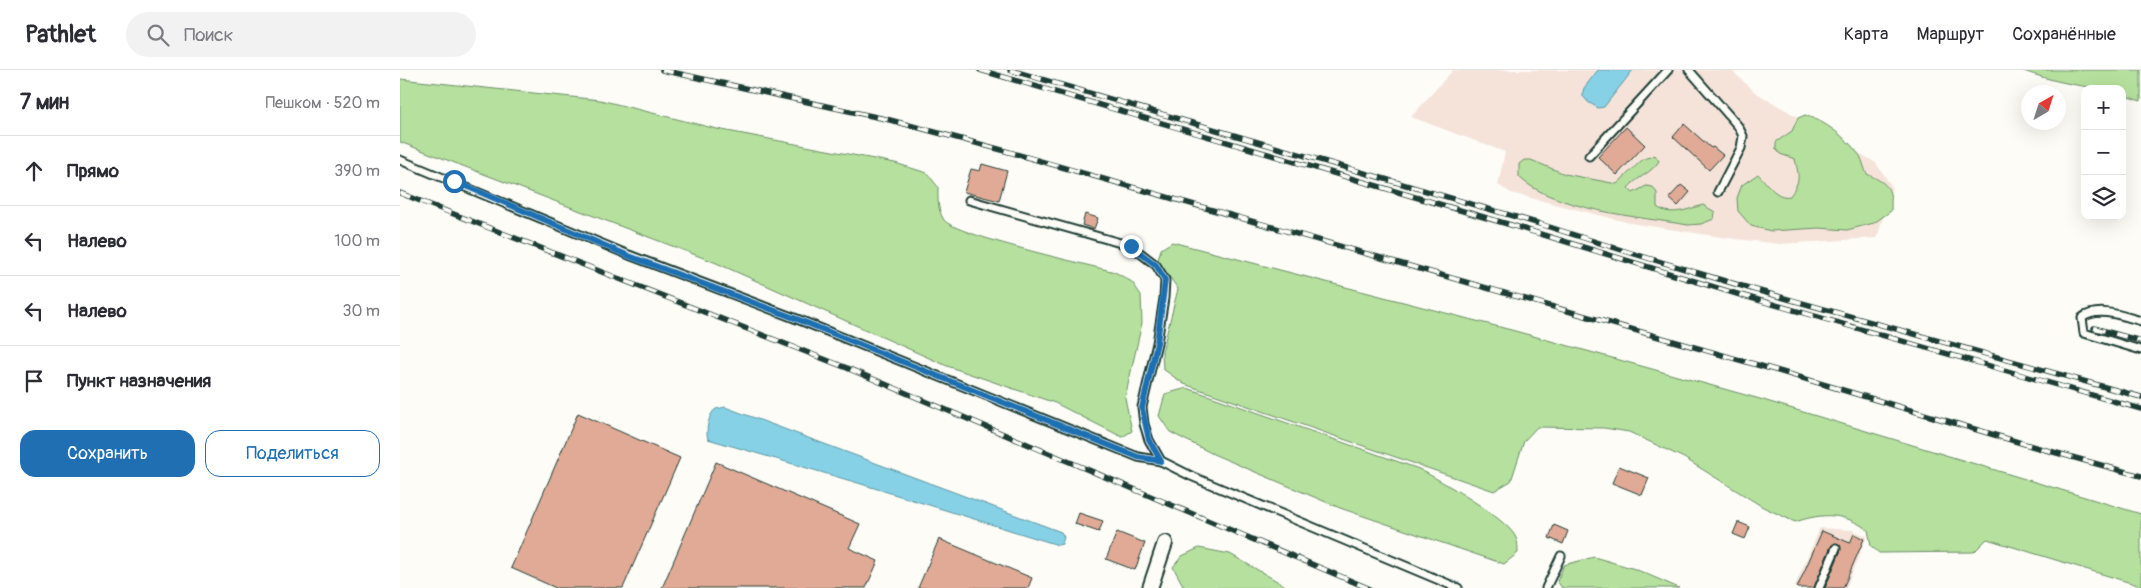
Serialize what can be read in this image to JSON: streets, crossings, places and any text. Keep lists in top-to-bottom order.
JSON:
{
  "north": "top right",
  "page": {
    "header": "Pathlet",
    "search": "Поиск",
    "nav": ["Карта", "Маршрут", "Сохранённые"],
    "heading": ["7 мин", "Пешком · 520 m"],
    "map_buttons": ["+", "−"],
    "list": [
      ["Прямо", "390 m"],
      ["Налево", "100 m"],
      ["Налево", "30 m"],
      "Пункт назначения"
    ],
    "buttons": ["Сохранить", "Поделиться"]
  }
}
